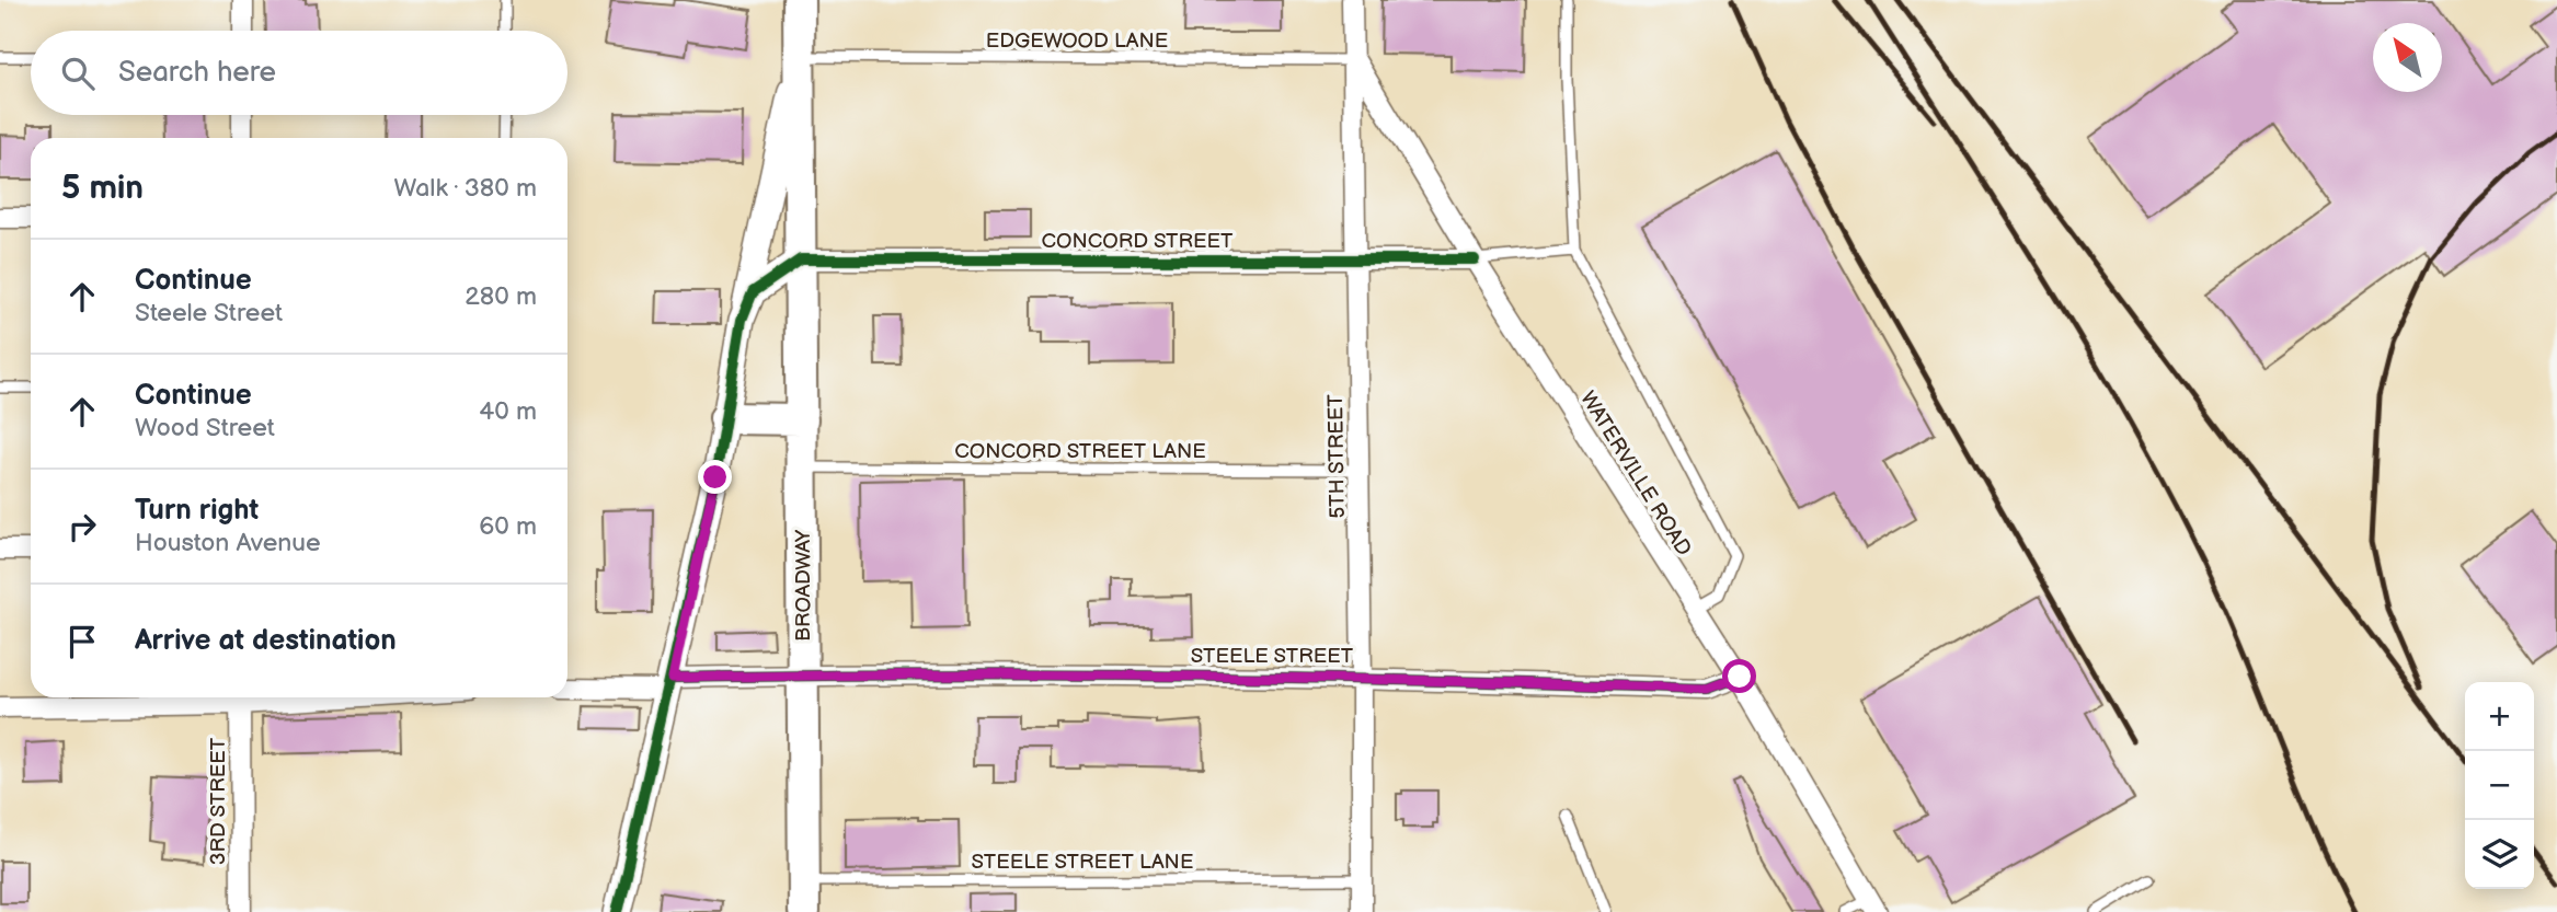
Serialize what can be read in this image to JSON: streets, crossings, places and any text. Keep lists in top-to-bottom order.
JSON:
{
  "streets": {
    "main road": ["BROADWAY"],
    "street": [
      "CONCORD STREET",
      "5TH STREET",
      "WATERVILLE ROAD",
      "STEELE STREET",
      "3RD STREET"
    ],
    "lane": ["EDGEWOOD LANE", "CONCORD STREET LANE", "STEELE STREET LANE"]
  },
  "crossings": [
    ["EDGEWOOD LANE", "5TH STREET"],
    ["EDGEWOOD LANE", "WATERVILLE ROAD"],
    ["EDGEWOOD LANE", "BROADWAY"],
    ["CONCORD STREET", "5TH STREET"],
    ["CONCORD STREET", "WATERVILLE ROAD"],
    ["CONCORD STREET", "BROADWAY"],
    ["CONCORD STREET LANE", "5TH STREET"],
    ["CONCORD STREET LANE", "BROADWAY"],
    ["5TH STREET", "WATERVILLE ROAD"],
    ["5TH STREET", "STEELE STREET"],
    ["5TH STREET", "STEELE STREET LANE"],
    ["WATERVILLE ROAD", "STEELE STREET"],
    ["BROADWAY", "STEELE STREET"],
    ["BROADWAY", "STEELE STREET LANE"]
  ],
  "north": "top left",
  "page": {
    "search": "Search here",
    "heading": ["5 min", "Walk · 380 m"],
    "list": [
      ["Continue", "Steele Street", "280 m"],
      ["Continue", "Wood Street", "40 m"],
      ["Turn right", "Houston Avenue", "60 m"],
      "Arrive at destination"
    ],
    "map_buttons": ["+", "−"]
  }
}
